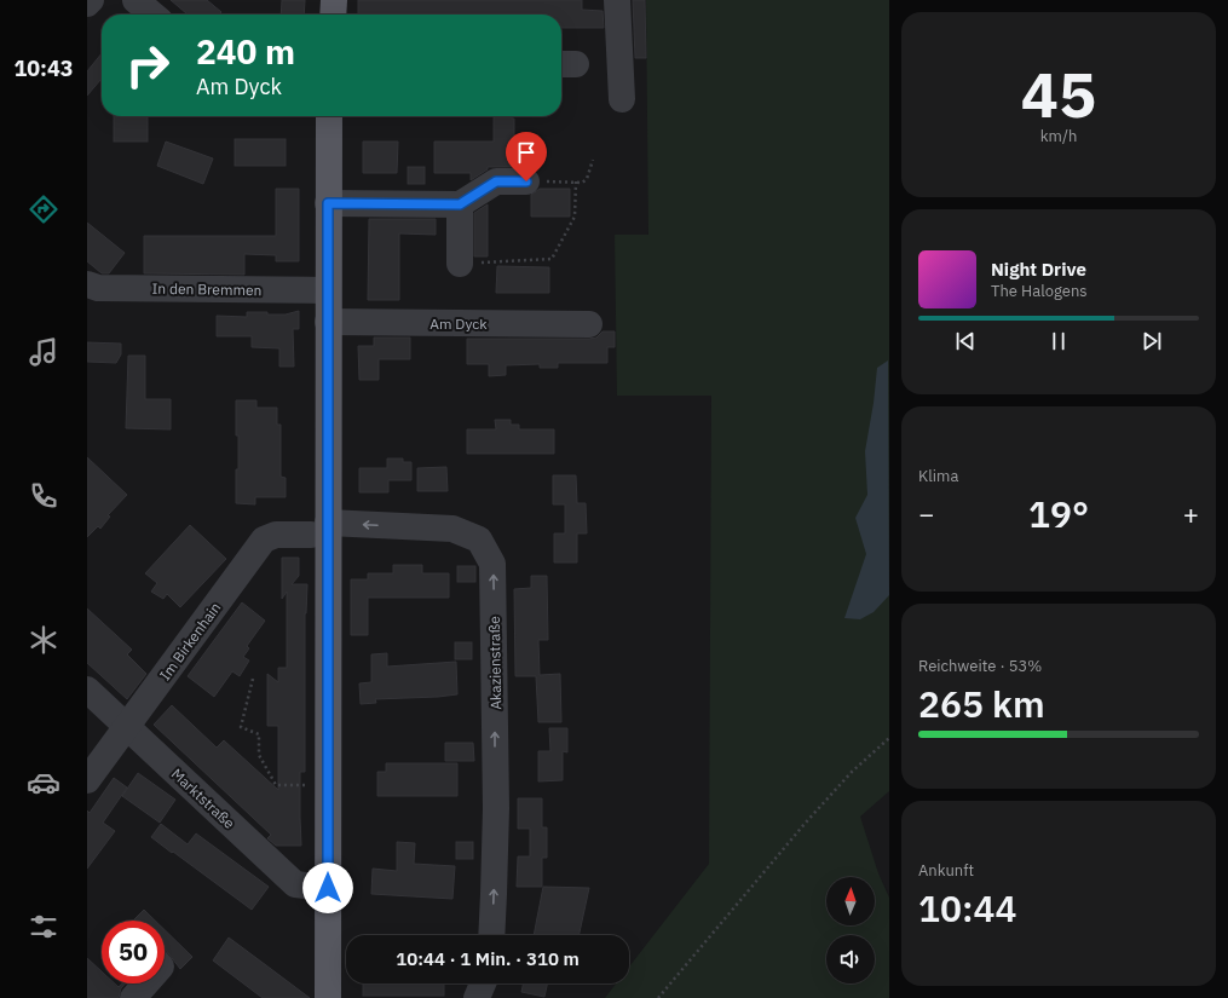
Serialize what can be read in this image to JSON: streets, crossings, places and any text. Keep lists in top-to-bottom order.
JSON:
{
  "streets": {
    "street": [
      "In den Bremmen",
      "Am Dyck",
      "Im Birkenhain",
      "Akazienstraße",
      "Marktstraße"
    ]
  },
  "crossings": [
    ["Im Birkenhain", "Akazienstraße"],
    ["Im Birkenhain", "Marktstraße"]
  ],
  "north": "top",
  "page": {
    "tabs": "10:43",
    "tile": [
      ["45", "km/h"],
      "Klima",
      ["Reichweite · 53%", "265 km"],
      ["Ankunft", "10:44"]
    ],
    "turn": ["240 m", "Am Dyck"],
    "song": ["Night Drive", "The Halogens"],
    "heat": ["−", "19°", "+"],
    "limit": "50",
    "trip": "10:44 · 1 Min. · 310 m"
  }
}
